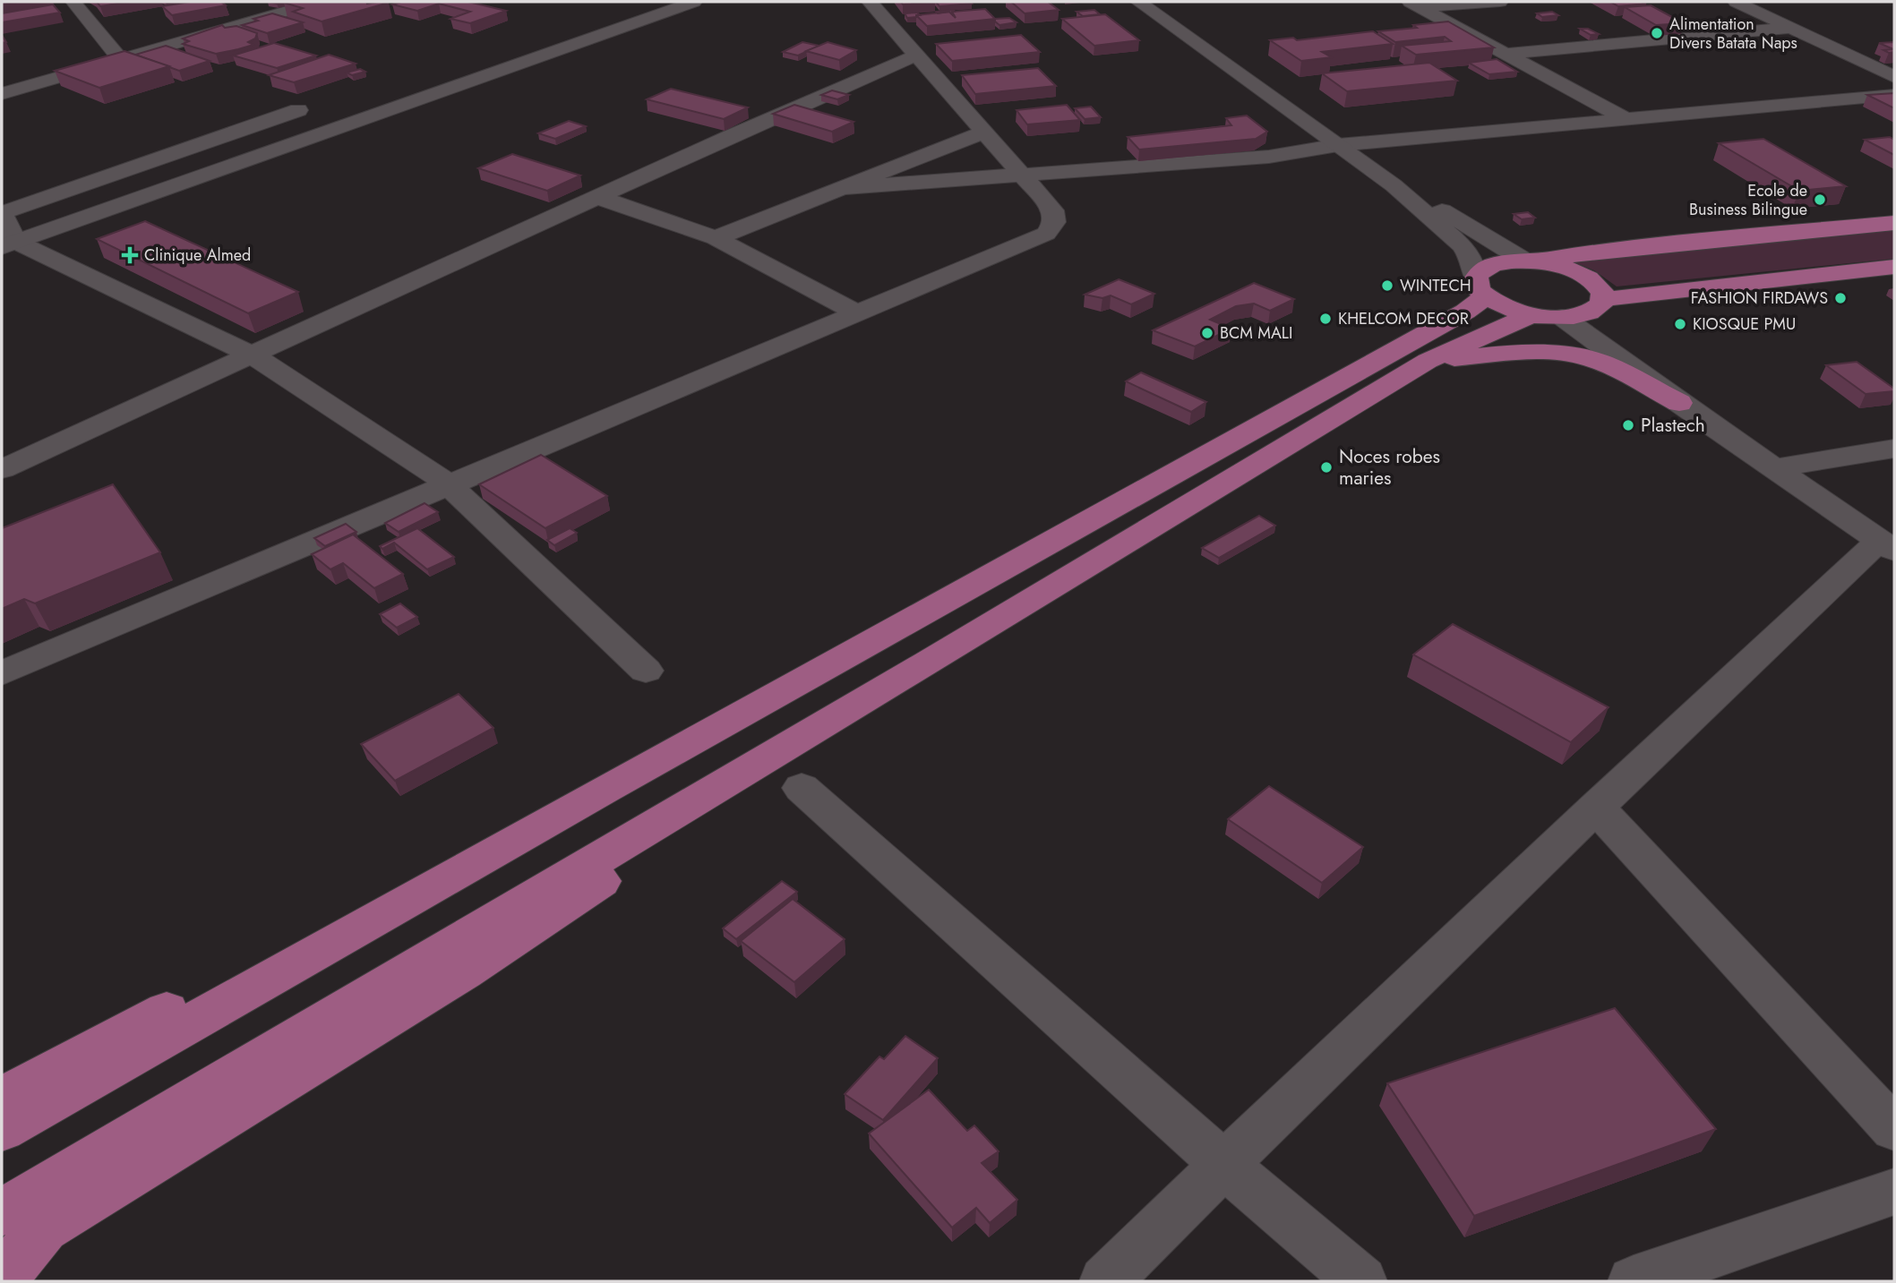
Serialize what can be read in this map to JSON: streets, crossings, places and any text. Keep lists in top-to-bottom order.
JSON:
{
  "places": {
    "other": [
      "Alimentation Divers Batata Naps",
      "Ecole de Business Bilingue",
      "WINTECH",
      "FASHION FIRDAWS",
      "KHELCOM DECOR",
      "KIOSQUE PMU",
      "BCM MALI",
      "Plastech",
      "Noces robes maries"
    ],
    "health": ["Clinique Almed"]
  }
}
